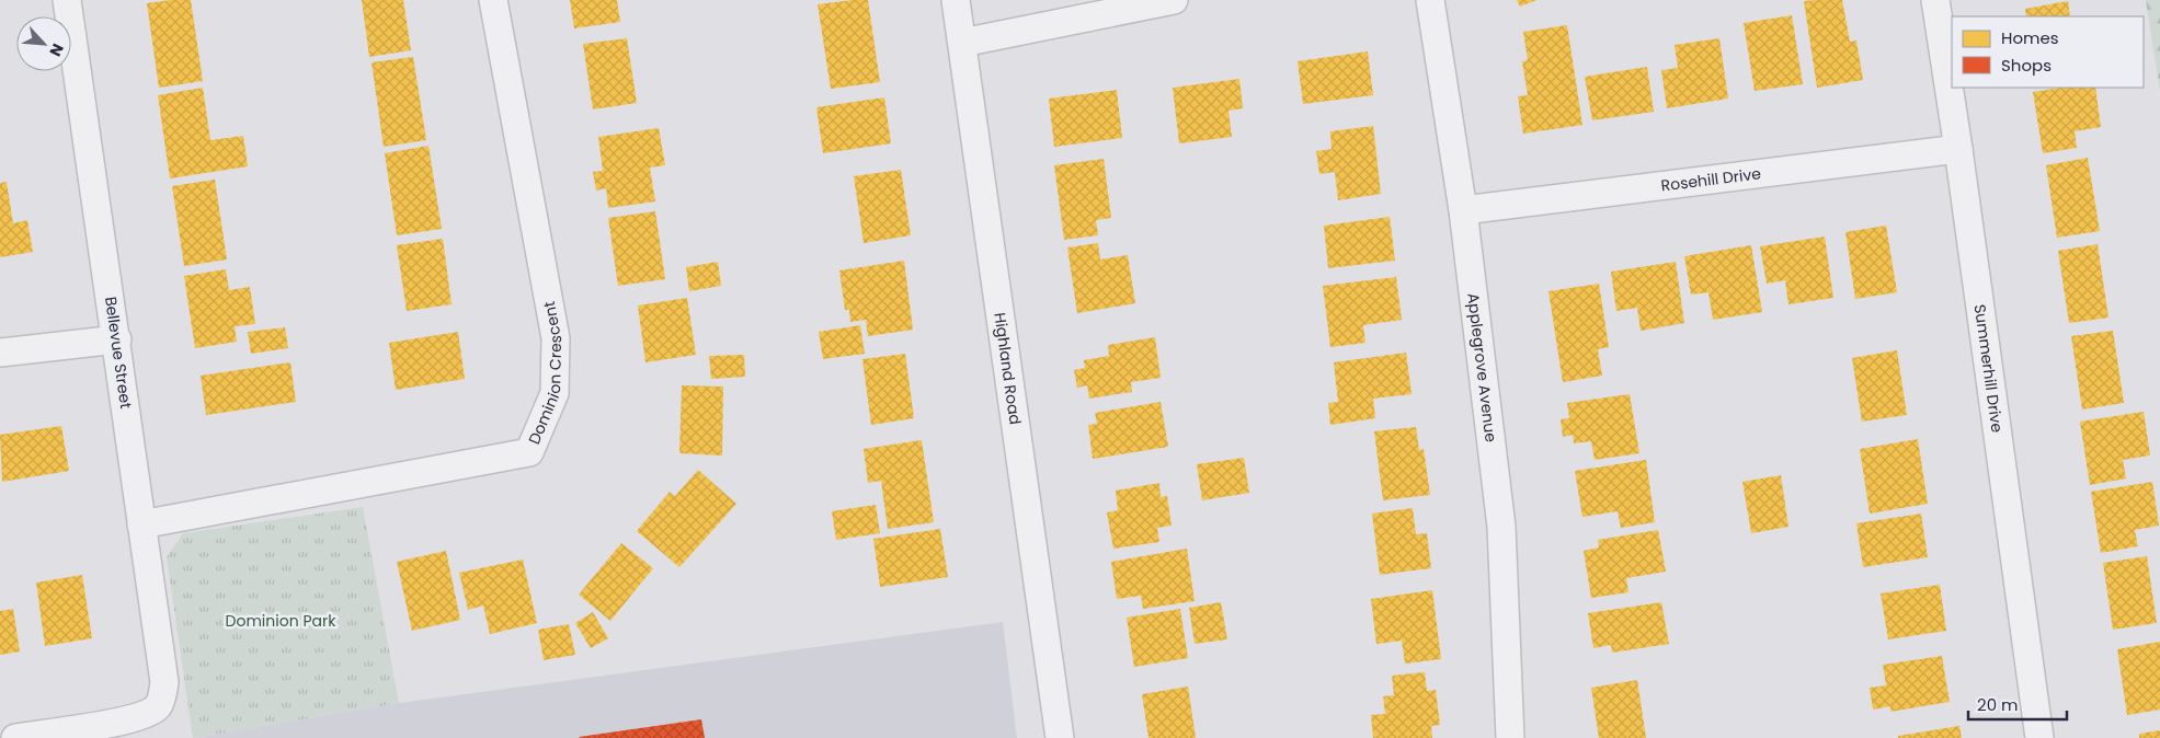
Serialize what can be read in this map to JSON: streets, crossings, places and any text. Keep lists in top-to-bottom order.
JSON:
{
  "streets": {
    "street": [
      "Rosehill Drive",
      "Bellevue Street",
      "Applegrove Avenue",
      "Highland Road",
      "Summerhill Drive",
      "Dominion Crescent"
    ]
  },
  "crossings": [
    ["Rosehill Drive", "Applegrove Avenue"],
    ["Rosehill Drive", "Summerhill Drive"],
    ["Bellevue Street", "Dominion Crescent"]
  ],
  "parks": ["Dominion Park"],
  "legend": ["Homes", "Shops"],
  "scale_bar": "20 m",
  "north": "bottom right"
}
